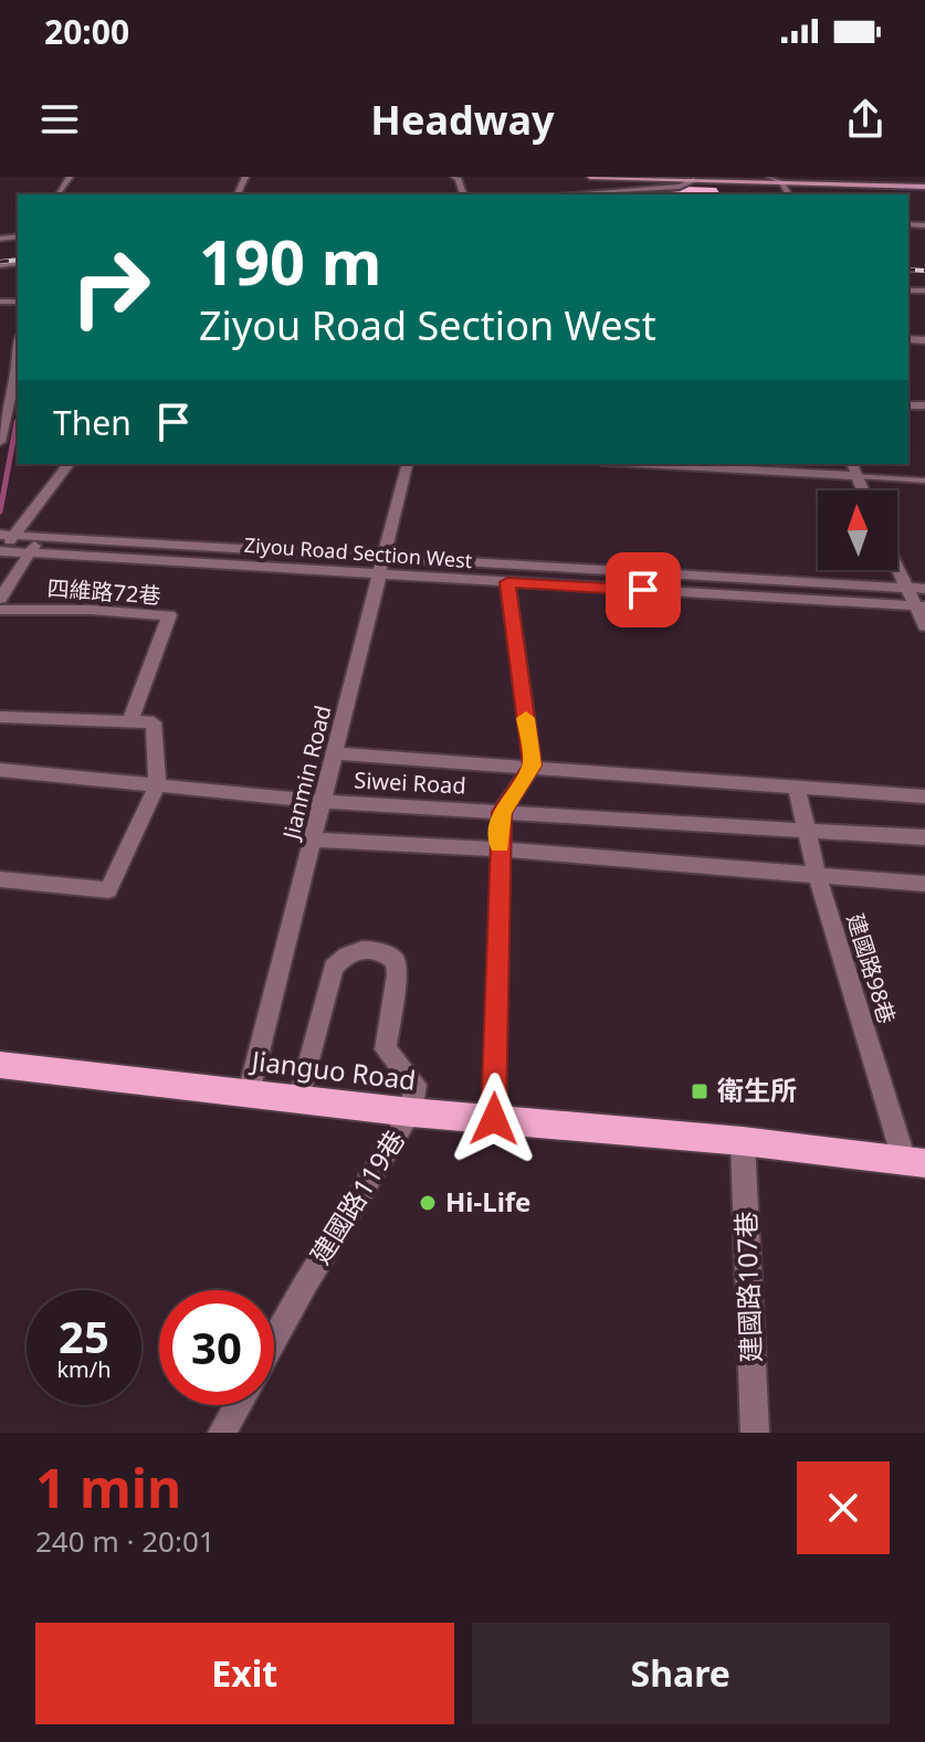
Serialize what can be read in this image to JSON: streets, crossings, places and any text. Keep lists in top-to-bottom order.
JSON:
{
  "streets": {
    "main road": ["Jianguo Road"],
    "street": [
      "Ziyou Road Section West",
      "四維路72巷",
      "Jianmin Road",
      "Siwei Road",
      "建國路98巷",
      "建國路119巷",
      "建國路107巷"
    ]
  },
  "crossings": [
    ["Ziyou Road Section West", "Jianmin Road"],
    ["Jianmin Road", "Siwei Road"],
    ["Jianmin Road", "Jianguo Road"],
    ["Siwei Road", "建國路98巷"],
    ["建國路98巷", "Jianguo Road"],
    ["Jianguo Road", "建國路119巷"],
    ["Jianguo Road", "建國路107巷"]
  ],
  "places": {
    "transit": ["衛生所"],
    "other": ["Hi-Life"]
  },
  "north": "top",
  "page": {
    "status": "20:00",
    "header": "Headway",
    "turn": ["190 m", "Ziyou Road Section West"],
    "then": "Then",
    "speed": "25 km/h",
    "limit": "30",
    "heading": ["1 min", "240 m · 20:01"],
    "buttons": ["Exit", "Share"]
  }
}
